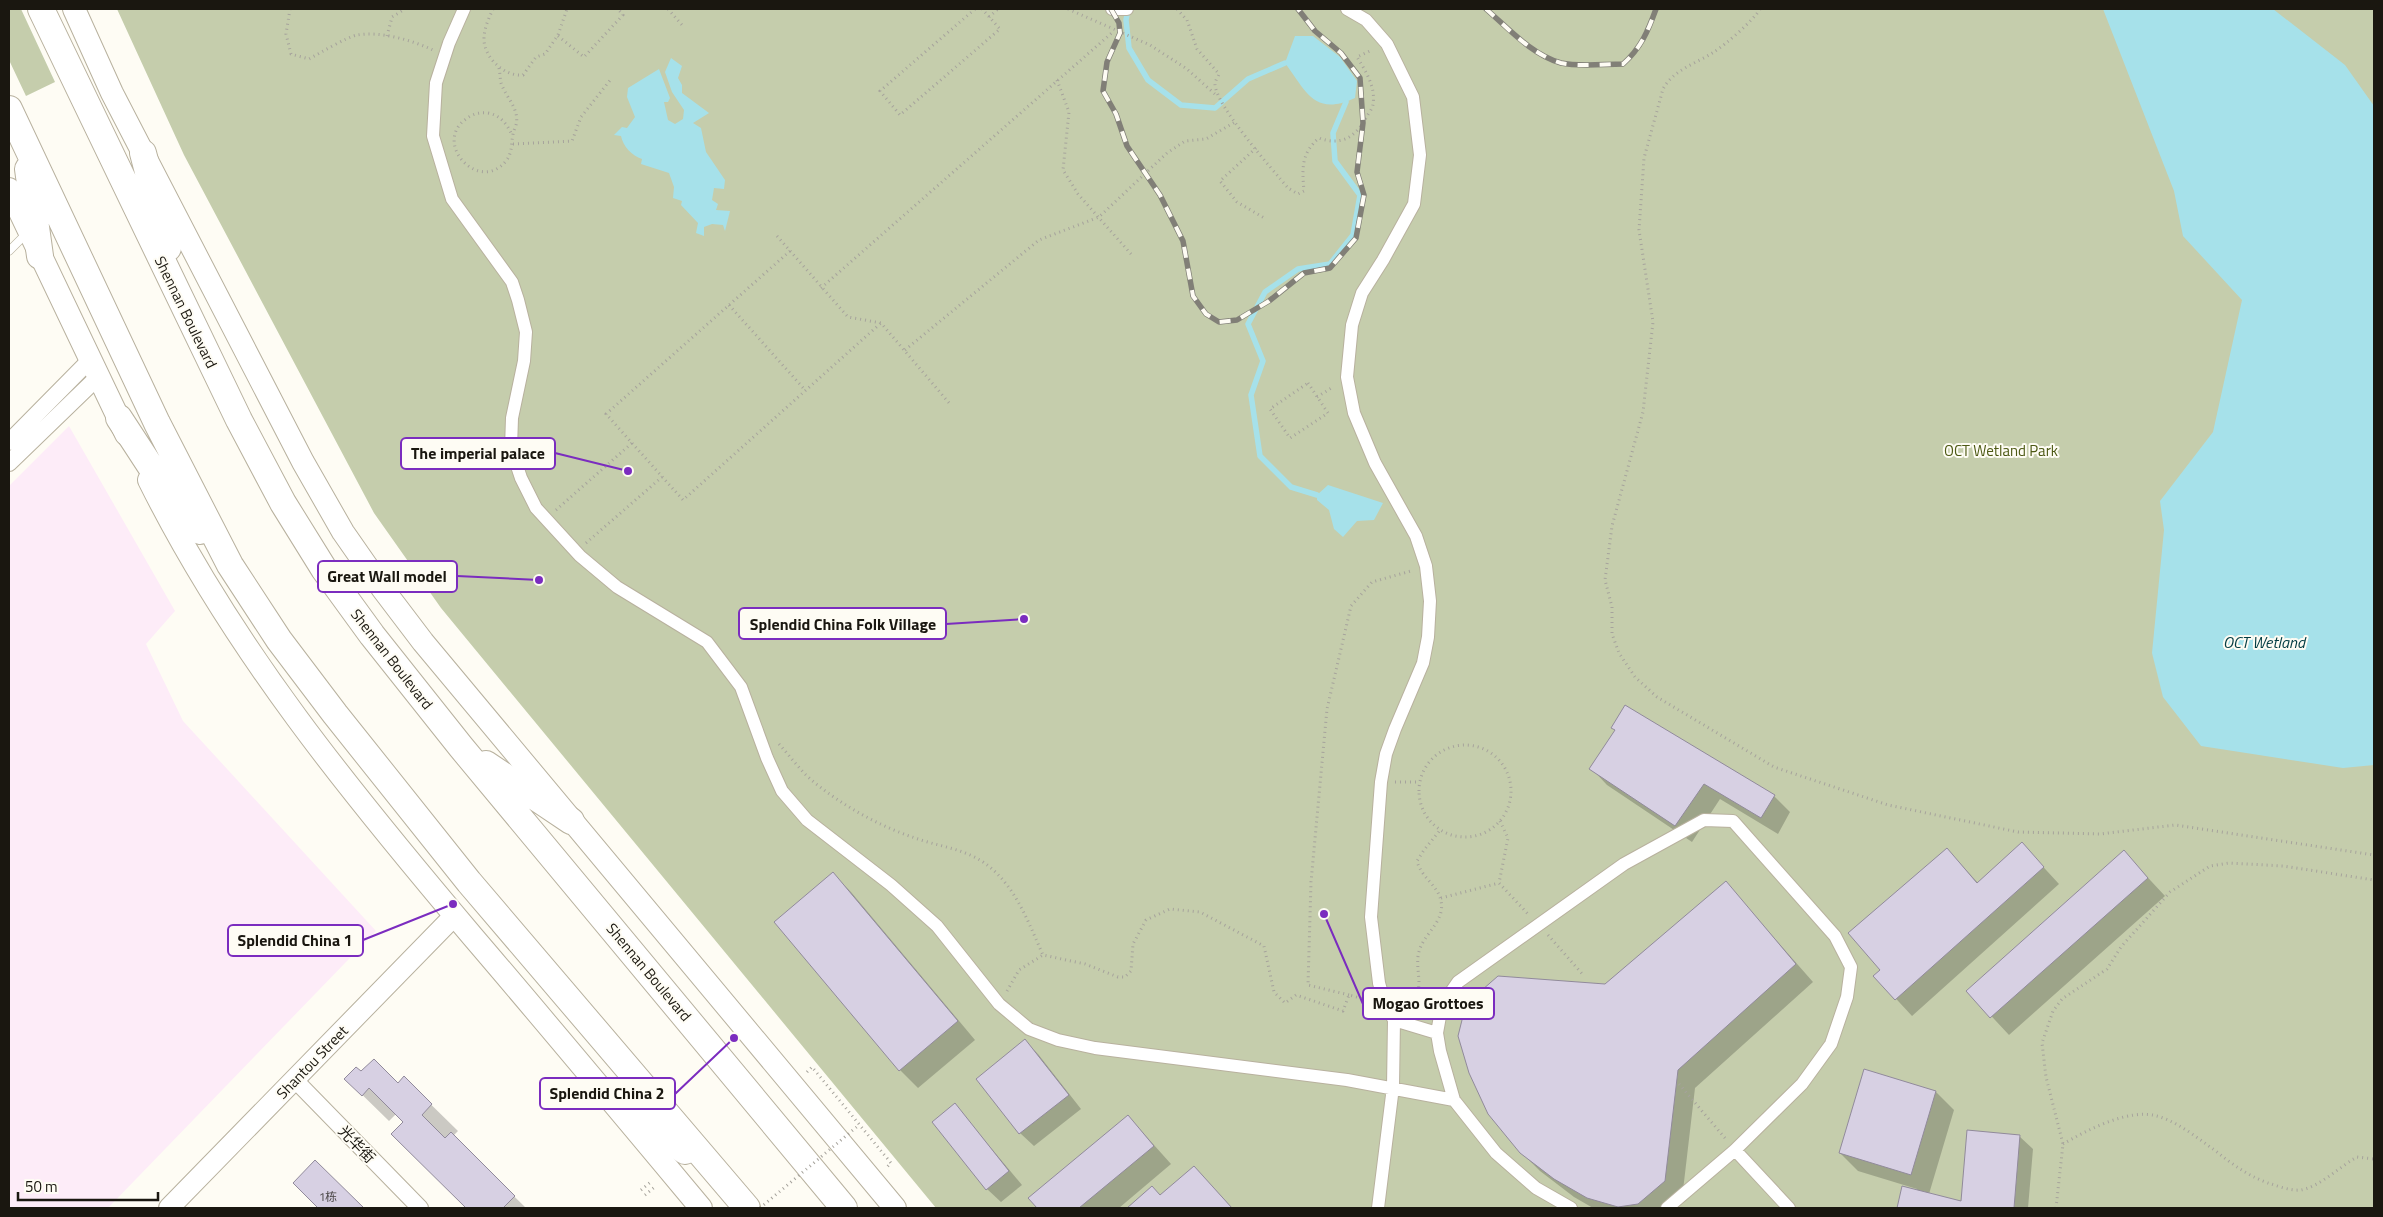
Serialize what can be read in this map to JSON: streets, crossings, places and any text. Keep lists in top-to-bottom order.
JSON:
{
  "streets": {
    "main road": ["Shennan Boulevard"],
    "street": ["Shantou Street", "光华街"]
  },
  "crossings": [
    ["Shantou Street", "光华街"]
  ],
  "water": ["OCT Wetland"],
  "parks": ["OCT Wetland Park"],
  "places": [
    "The imperial palace",
    "Great Wall model",
    "Splendid China Folk Village",
    "Splendid China 1",
    "Mogao Grottoes",
    "Splendid China 2"
  ],
  "house_numbers": ["1栋"],
  "scale_bar": "50 m"
}
